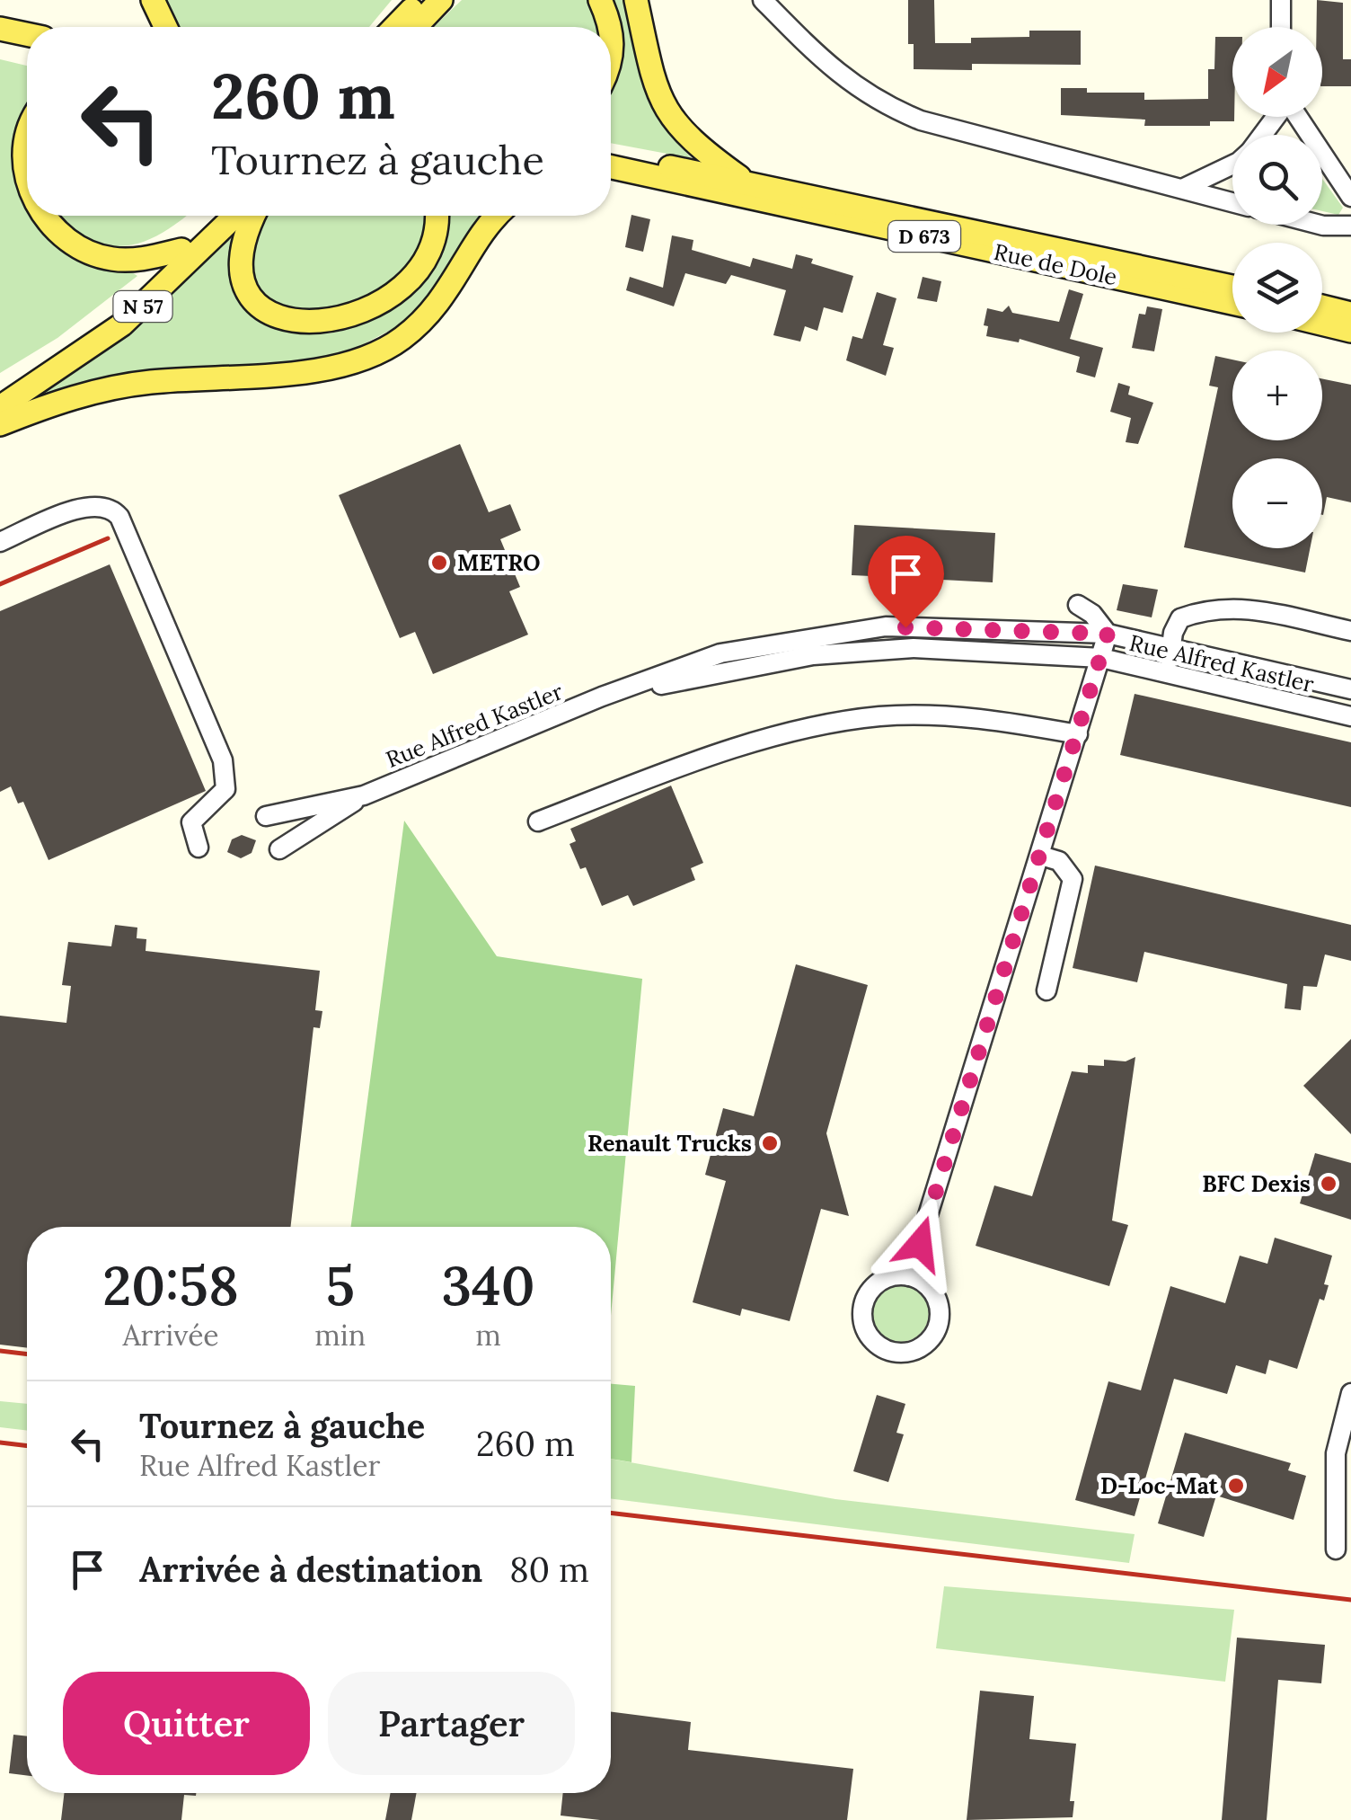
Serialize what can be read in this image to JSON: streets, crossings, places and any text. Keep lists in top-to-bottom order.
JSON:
{
  "streets": {
    "main road": ["D 673", "Rue de Dole", "N 57"],
    "street": ["Rue Alfred Kastler"]
  },
  "places": [
    "METRO",
    "Renault Trucks",
    "BFC Dexis",
    "D-Loc-Mat"
  ],
  "north": "bottom left",
  "page": {
    "map_buttons": ["+", "−"],
    "turn": ["260 m", "Tournez à gauche"],
    "eta": [
      "20:58",
      "Arrivée",
      "5",
      "min",
      "340",
      "m"
    ],
    "list": [
      {
        "name": "Tournez à gauche",
        "note": "Rue Alfred Kastler",
        "value": "260 m"
      },
      {
        "name": "Arrivée à destination",
        "value": "80 m"
      }
    ],
    "buttons": ["Quitter", "Partager"]
  }
}
